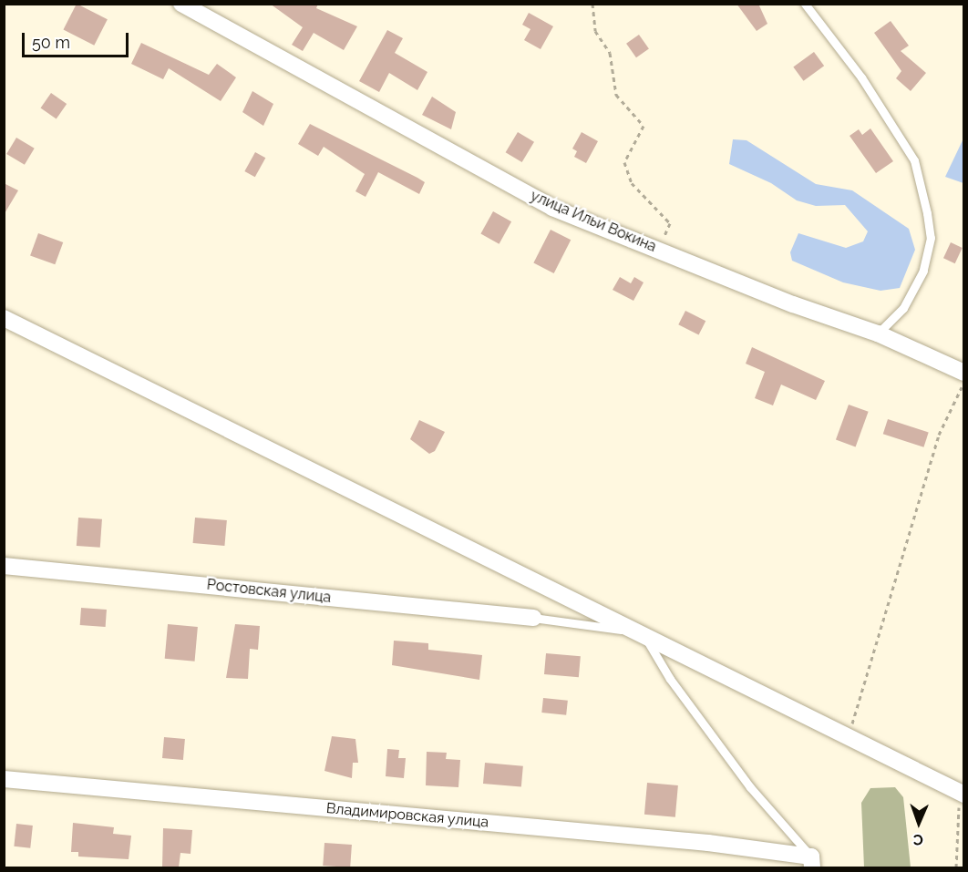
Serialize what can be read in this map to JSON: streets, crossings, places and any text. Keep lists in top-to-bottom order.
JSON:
{
  "streets": {
    "street": ["улица Ильи Вокина", "Ростовская улица", "Владимировская улица"]
  },
  "scale_bar": "50 m",
  "north": "bottom"
}
